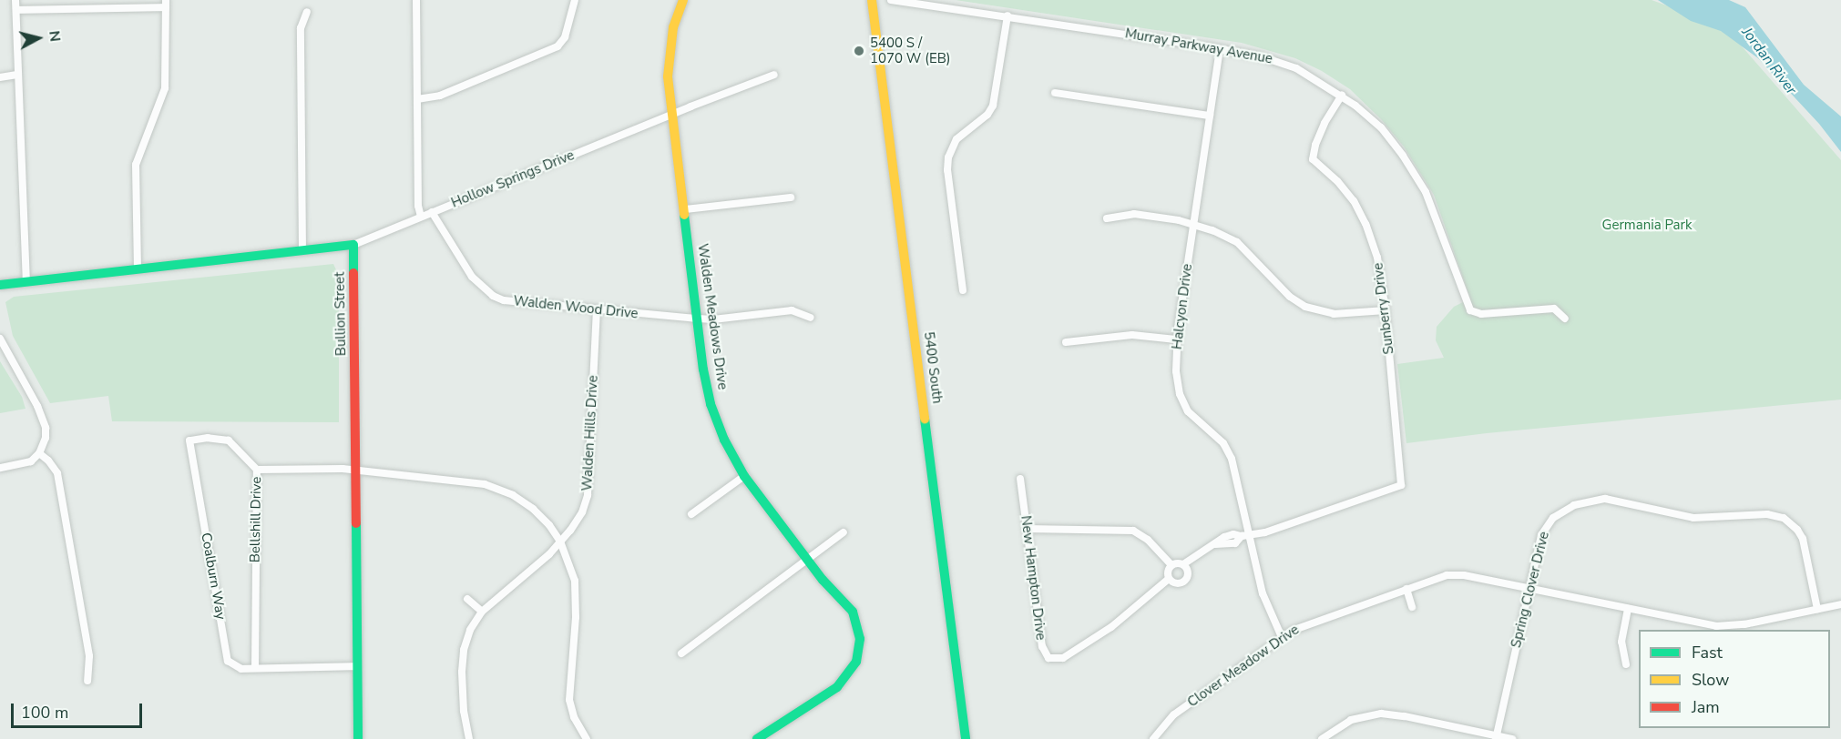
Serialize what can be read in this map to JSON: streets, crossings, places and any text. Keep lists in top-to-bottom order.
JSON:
{
  "streets": {
    "street": [
      "Murray Parkway Avenue",
      "Hollow Springs Drive",
      "Halcyon Drive",
      "Walden Wood Drive",
      "Sunberry Drive",
      "Bullion Street",
      "Walden Meadows Drive",
      "5400 South",
      "Walden Hills Drive",
      "Bellshill Drive",
      "Coalburn Way",
      "New Hampton Drive",
      "Spring Clover Drive",
      "Clover Meadow Drive"
    ]
  },
  "crossings": [
    ["Murray Parkway Avenue", "Halcyon Drive"],
    ["Murray Parkway Avenue", "Sunberry Drive"],
    ["Hollow Springs Drive", "Walden Wood Drive"],
    ["Hollow Springs Drive", "Bullion Street"],
    ["Hollow Springs Drive", "Walden Meadows Drive"],
    ["Halcyon Drive", "Sunberry Drive"],
    ["Halcyon Drive", "Clover Meadow Drive"],
    ["Walden Wood Drive", "Walden Meadows Drive"],
    ["Walden Wood Drive", "Walden Hills Drive"],
    ["Bullion Street", "Bellshill Drive"],
    ["Bullion Street", "Coalburn Way"],
    ["Bellshill Drive", "Coalburn Way"],
    ["Spring Clover Drive", "Clover Meadow Drive"]
  ],
  "water": ["Jordan River"],
  "parks": ["Germania Park"],
  "places": ["5400 S / 1070 W (EB)"],
  "legend": ["Fast", "Slow", "Jam"],
  "scale_bar": "100 m",
  "north": "right"
}
